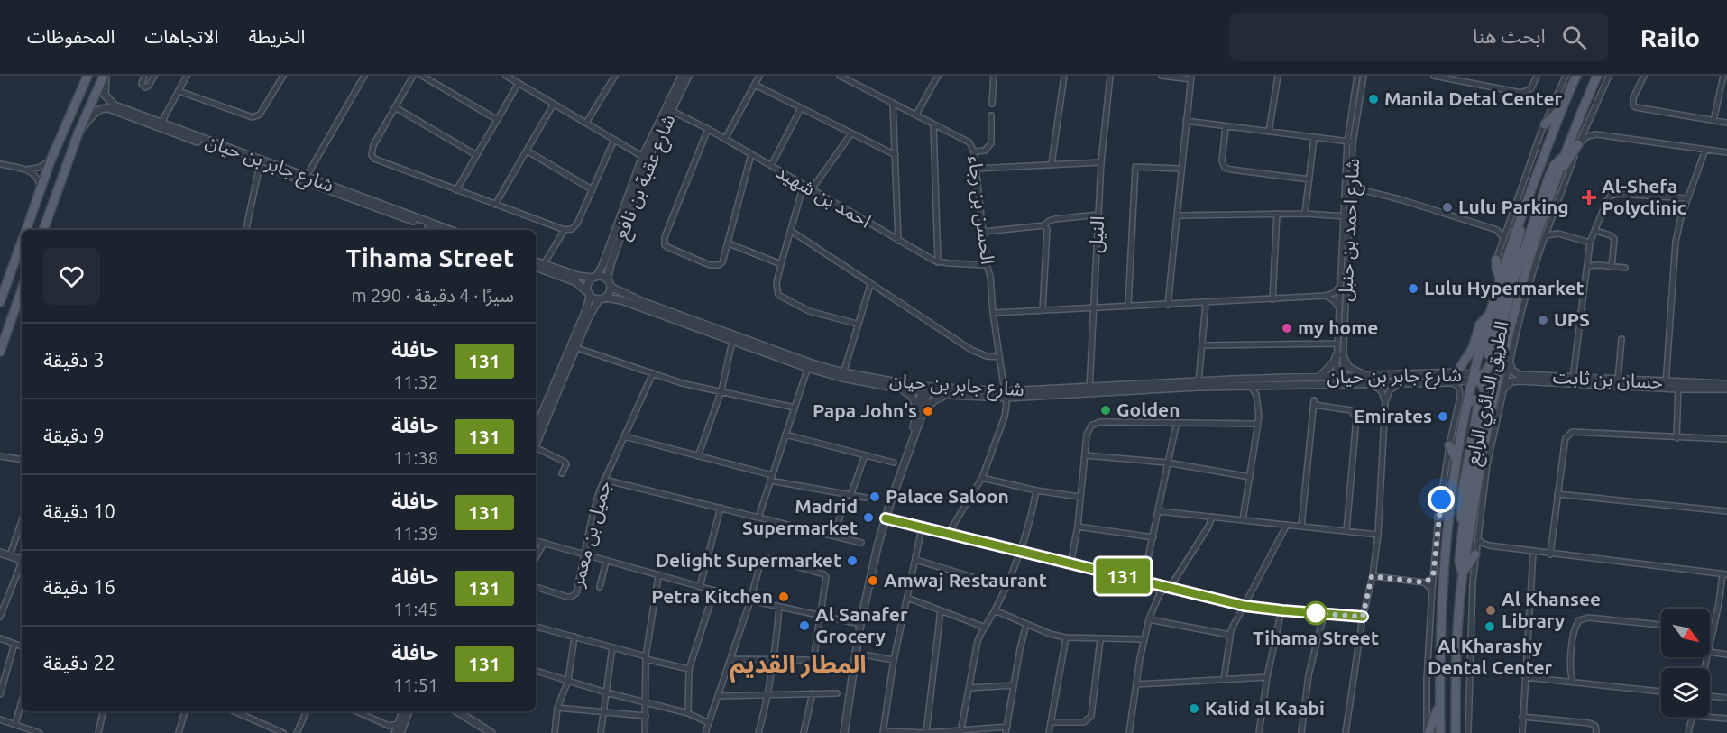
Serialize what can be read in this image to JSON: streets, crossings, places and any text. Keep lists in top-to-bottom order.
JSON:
{
  "streets": {
    "main road": ["الطريق الدائري الرابع"],
    "street": [
      "شارع جابر بن حيان",
      "شارع عقبة بن نافع",
      "احمد بن شهيد",
      "الحسن بن رجاء",
      "شارع احمد بن حنبل",
      "النيل",
      "حسان بن ثابت",
      "جميل بن معمر"
    ]
  },
  "crossings": [
    ["شارع جابر بن حيان", "شارع عقبة بن نافع"],
    ["شارع جابر بن حيان", "الحسن بن رجاء"],
    ["شارع جابر بن حيان", "شارع احمد بن حنبل"],
    ["شارع جابر بن حيان", "النيل"],
    ["شارع جابر بن حيان", "الطريق الدائري الرابع"],
    ["شارع عقبة بن نافع", "احمد بن شهيد"],
    ["احمد بن شهيد", "الحسن بن رجاء"],
    ["حسان بن ثابت", "الطريق الدائري الرابع"]
  ],
  "districts": ["المطار القديم"],
  "places": {
    "other": [
      "Manila Detal Center",
      "Lulu Parking",
      "Lulu Hypermarket",
      "UPS",
      "my home",
      "Golden",
      "Papa John's",
      "Emirates",
      "Palace Saloon",
      "Madrid Supermarket",
      "Delight Supermarket",
      "Amwaj Restaurant",
      "Petra Kitchen",
      "Al Khansee Library",
      "Tihama Street",
      "Al Sanafer Grocery",
      "Al Kharashy Dental Center",
      "Kalid al Kaabi"
    ],
    "health": ["Al-Shefa Polyclinic"]
  },
  "lines": ["bus line 131"],
  "north": "bottom right",
  "page": {
    "header": "Railo",
    "search": "ابحث هنا",
    "nav": ["الخريطة", "الاتجاهات", "المحفوظات"],
    "on_map": "131",
    "heading": ["Tihama Street", "سيرًا · 4 دقيقة · 290 m"],
    "list": [
      {
        "mark": "131",
        "name": "حافلة",
        "note": "11:32",
        "value": "3 دقيقة"
      },
      {
        "mark": "131",
        "name": "حافلة",
        "note": "11:38",
        "value": "9 دقيقة"
      },
      {
        "mark": "131",
        "name": "حافلة",
        "note": "11:39",
        "value": "10 دقيقة"
      },
      {
        "mark": "131",
        "name": "حافلة",
        "note": "11:45",
        "value": "16 دقيقة"
      },
      {
        "mark": "131",
        "name": "حافلة",
        "note": "11:51",
        "value": "22 دقيقة"
      }
    ]
  }
}
